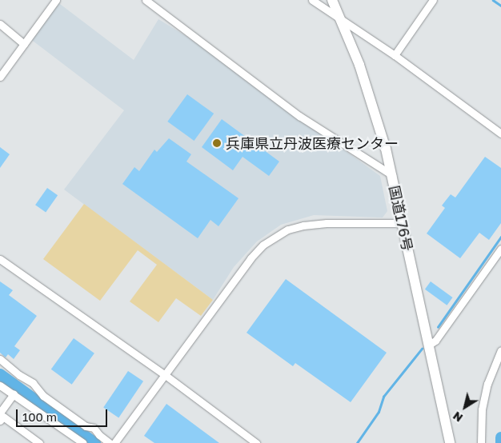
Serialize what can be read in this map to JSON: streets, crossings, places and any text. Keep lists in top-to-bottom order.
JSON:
{
  "streets": {
    "highway": ["国道176号"]
  },
  "places": ["兵庫県立丹波医療センター"],
  "scale_bar": "100 m",
  "north": "bottom left"
}
